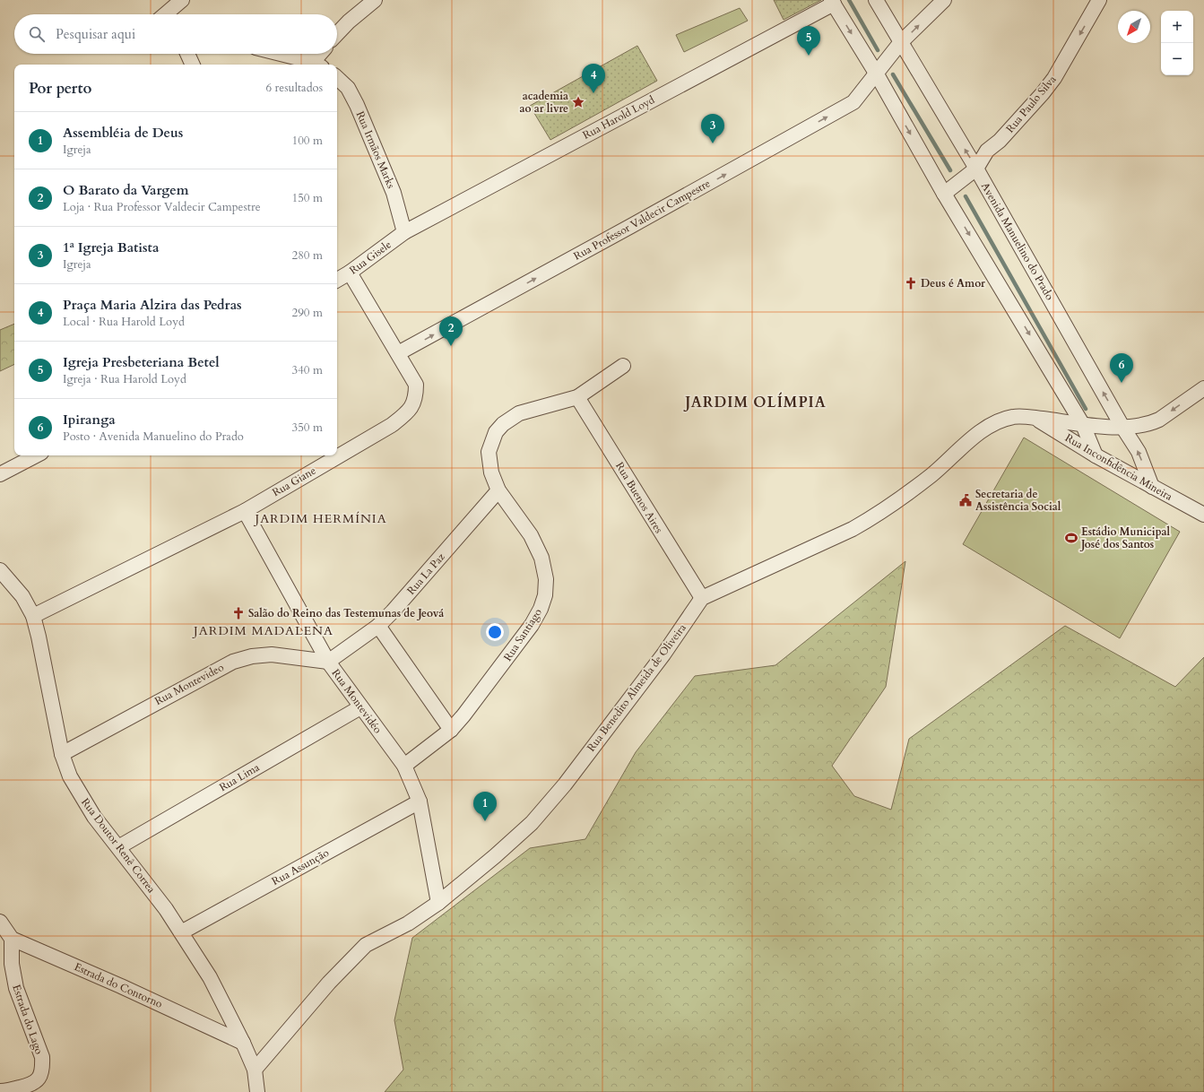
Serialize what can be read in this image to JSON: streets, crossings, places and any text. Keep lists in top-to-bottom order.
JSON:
{
  "streets": {
    "street": [
      "Rua Paulo Silva",
      "Rua Harold Loyd",
      "Rua Irmãos Marks",
      "Rua Professor Valdecir Campestre",
      "Avenida Manuelino do Prado",
      "Rua Gisele",
      "Rua Inconfidência Mineira",
      "Rua Giane",
      "Rua Buenos Aires",
      "Rua La Paz",
      "Rua Santiago",
      "Rua Montevideo",
      "Rua Benedito Almeida de Oliveira",
      "Rua Montevidéo",
      "Rua Lima",
      "Rua Doutor Renê Correa",
      "Rua Assunção",
      "Estrada do Contorno",
      "Estrada do Lago"
    ]
  },
  "crossings": [
    ["Rua Paulo Silva", "Avenida Manuelino do Prado"],
    ["Rua Harold Loyd", "Rua Irmãos Marks"],
    ["Rua Harold Loyd", "Rua Gisele"],
    ["Rua Irmãos Marks", "Rua Gisele"],
    ["Rua Professor Valdecir Campestre", "Avenida Manuelino do Prado"],
    ["Rua Professor Valdecir Campestre", "Rua Giane"],
    ["Avenida Manuelino do Prado", "Rua Inconfidência Mineira"],
    ["Rua Gisele", "Rua Giane"],
    ["Rua Giane", "Rua Montevidéo"],
    ["Rua Giane", "Rua Doutor Renê Correa"],
    ["Rua Buenos Aires", "Rua Santiago"],
    ["Rua Buenos Aires", "Rua Benedito Almeida de Oliveira"],
    ["Rua La Paz", "Rua Santiago"],
    ["Rua La Paz", "Rua Montevideo"],
    ["Rua La Paz", "Rua Montevidéo"],
    ["Rua Santiago", "Rua Montevidéo"],
    ["Rua Montevideo", "Rua Montevidéo"],
    ["Rua Montevideo", "Rua Doutor Renê Correa"],
    ["Rua Benedito Almeida de Oliveira", "Rua Montevidéo"],
    ["Rua Benedito Almeida de Oliveira", "Rua Doutor Renê Correa"],
    ["Rua Montevidéo", "Rua Lima"],
    ["Rua Montevidéo", "Rua Assunção"],
    ["Rua Lima", "Rua Doutor Renê Correa"],
    ["Rua Doutor Renê Correa", "Rua Assunção"],
    ["Rua Doutor Renê Correa", "Estrada do Contorno"],
    ["Estrada do Contorno", "Estrada do Lago"]
  ],
  "one_way": ["Rua Paulo Silva", "Rua Professor Valdecir Campestre"],
  "districts": ["JARDIM OLÍMPIA", "JARDIM HERMÍNIA", "JARDIM MADALENA"],
  "places": {
    "place": ["academia ao ar livre"],
    "church": ["Deus é Amor", "Salão do Reino das Testemunas de Jeová"],
    "public building": ["Secretaria de Assistência Social"],
    "sports": ["Estádio Municipal José dos Santos"]
  },
  "north": "bottom left",
  "page": {
    "map_buttons": ["+", "−"],
    "search": "Pesquisar aqui",
    "pins": [
      "5",
      "4",
      "3",
      "2",
      "6",
      "1"
    ],
    "heading": ["Por perto", "6 resultados"],
    "list": [
      {
        "mark": "1",
        "name": "Assembléia de Deus",
        "note": "Igreja",
        "value": "100 m"
      },
      {
        "mark": "2",
        "name": "O Barato da Vargem",
        "note": "Loja · Rua Professor Valdecir Campestre",
        "value": "150 m"
      },
      {
        "mark": "3",
        "name": "1ª Igreja Batista",
        "note": "Igreja",
        "value": "280 m"
      },
      {
        "mark": "4",
        "name": "Praça Maria Alzira das Pedras",
        "note": "Local · Rua Harold Loyd",
        "value": "290 m"
      },
      {
        "mark": "5",
        "name": "Igreja Presbeteriana Betel",
        "note": "Igreja · Rua Harold Loyd",
        "value": "340 m"
      },
      {
        "mark": "6",
        "name": "Ipiranga",
        "note": "Posto · Avenida Manuelino do Prado",
        "value": "350 m"
      }
    ]
  }
}
